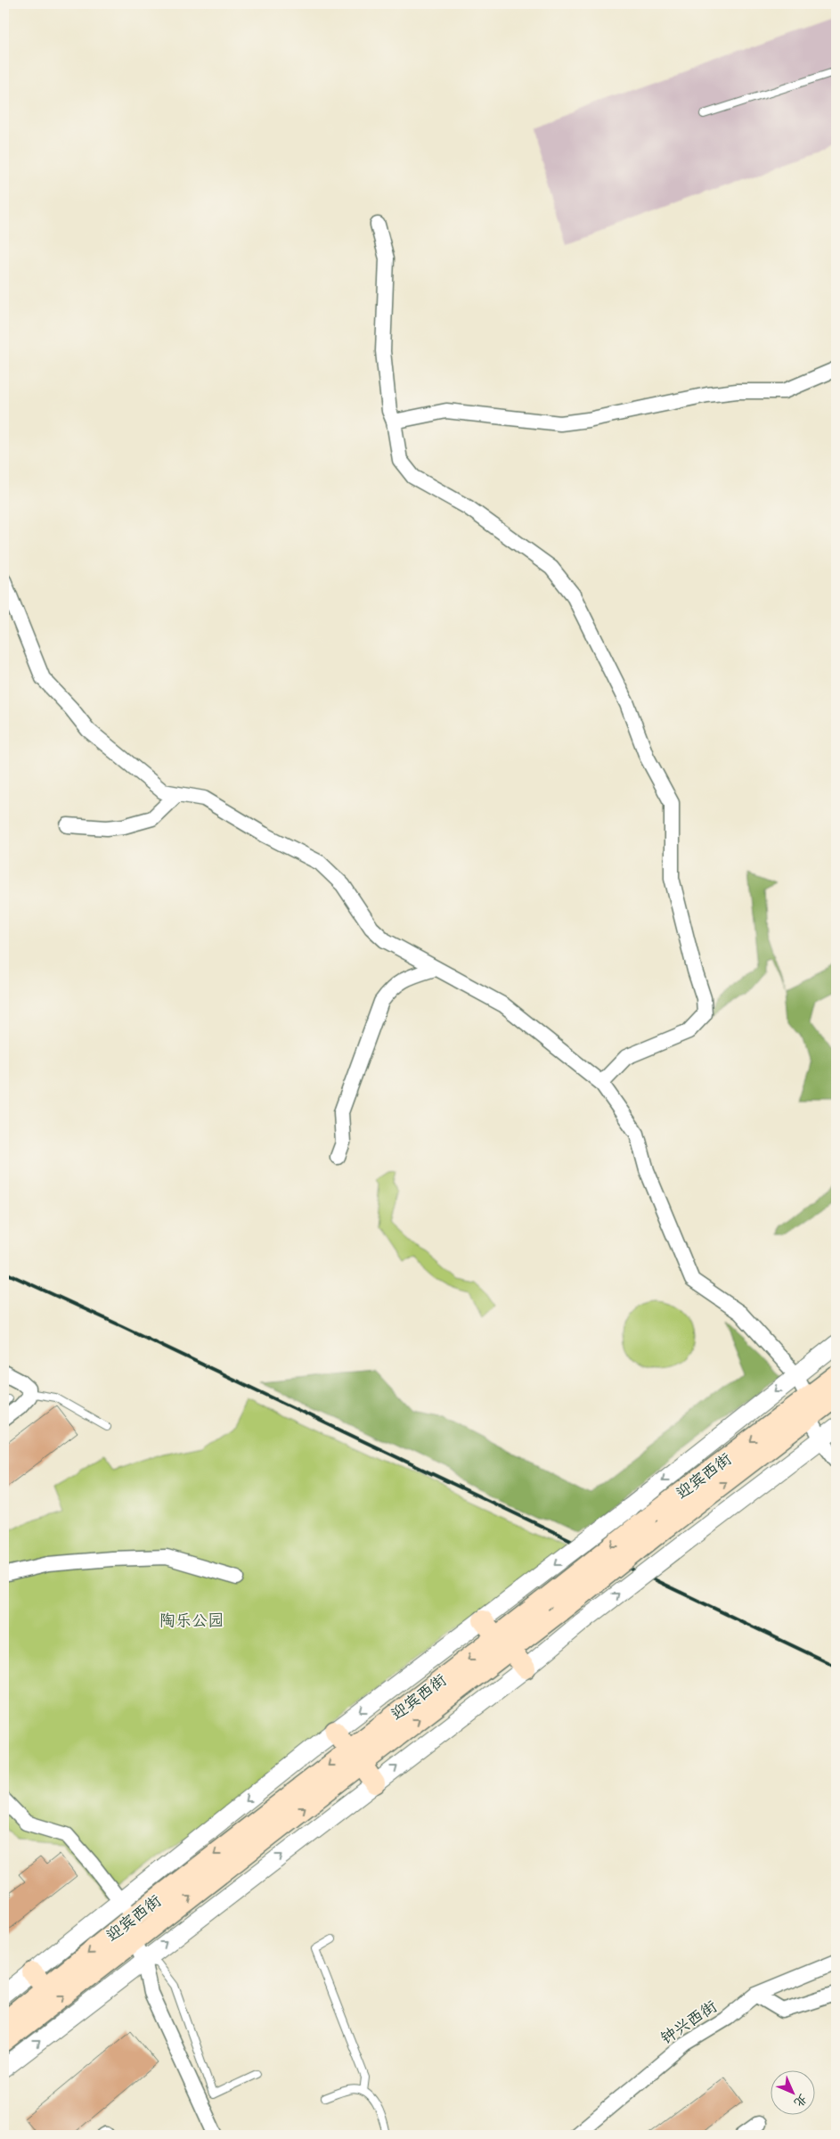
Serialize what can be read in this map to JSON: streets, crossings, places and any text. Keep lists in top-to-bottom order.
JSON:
{
  "streets": {
    "main road": ["迎宾西街"],
    "street": ["钟兴西街"]
  },
  "parks": ["陶乐公园"],
  "north": "bottom right"
}
